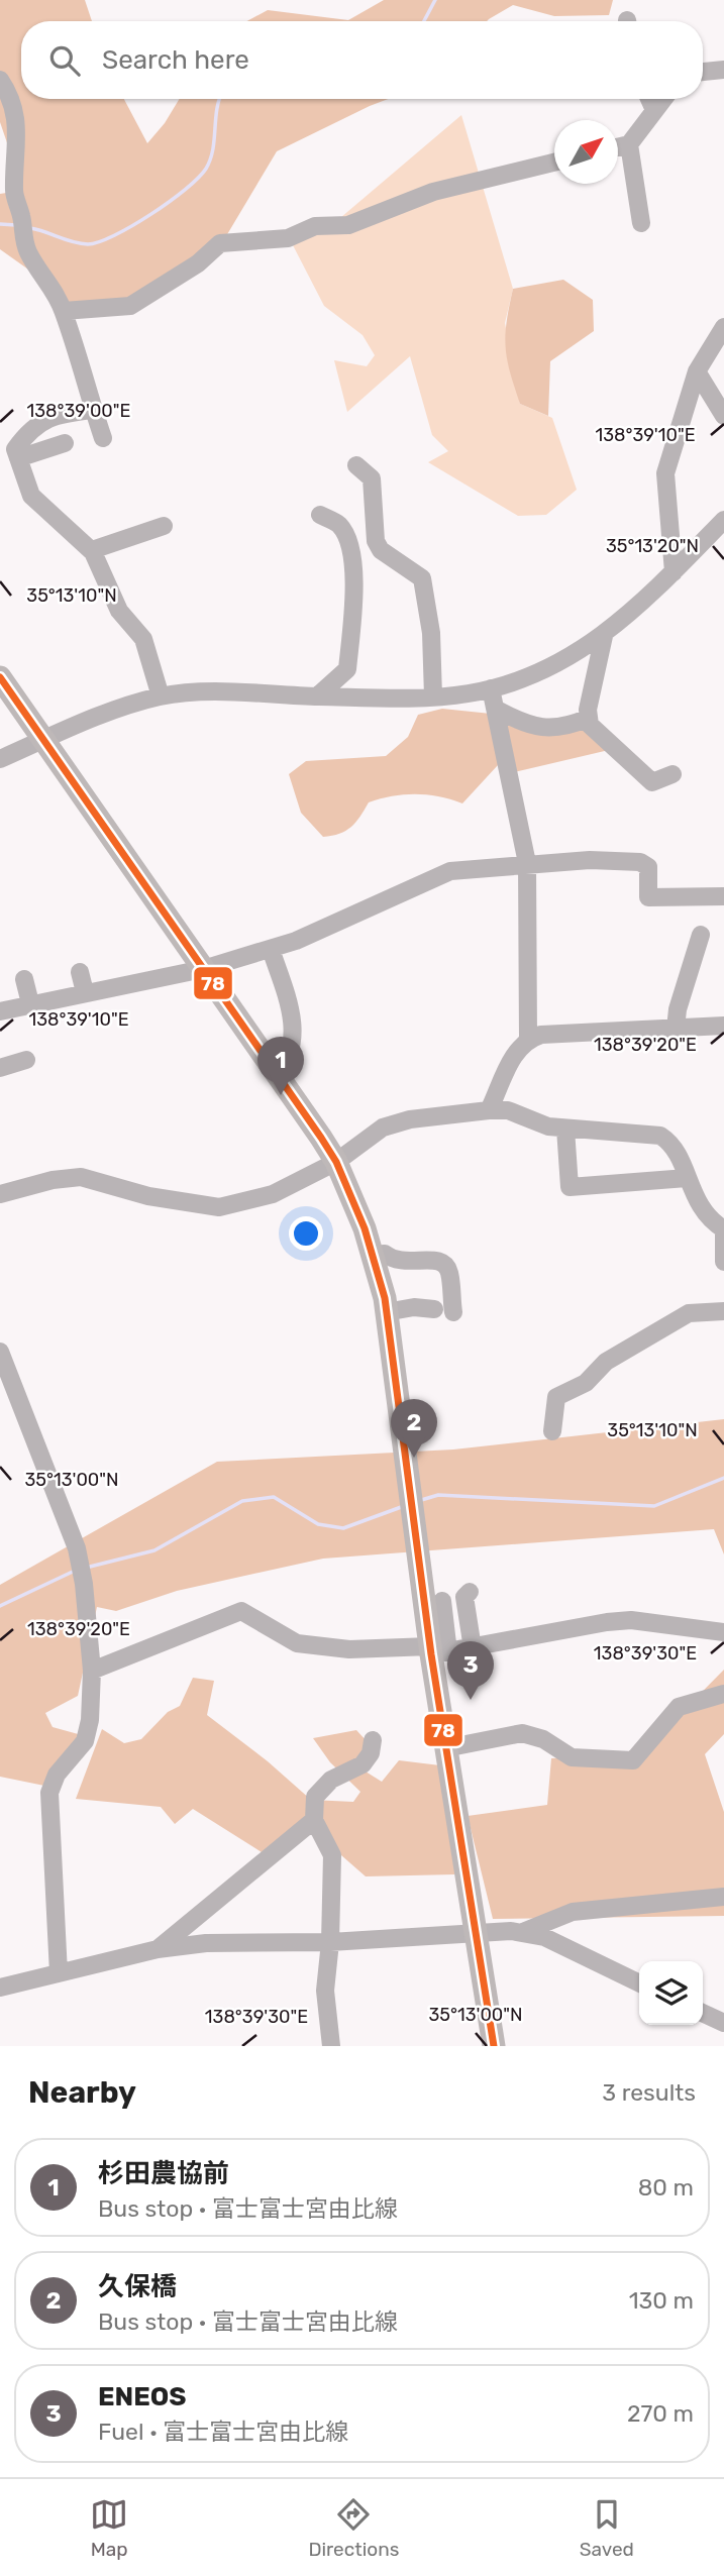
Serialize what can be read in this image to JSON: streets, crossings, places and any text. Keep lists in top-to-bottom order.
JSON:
{
  "lines": ["transit line 78"],
  "north": "top right",
  "page": {
    "search": "Search here",
    "pins": ["1", "2", "3"],
    "heading": ["Nearby", "3 results"],
    "list": [
      {
        "mark": "1",
        "name": "杉田農協前",
        "note": "Bus stop · 富士富士宮由比線",
        "value": "80 m"
      },
      {
        "mark": "2",
        "name": "久保橋",
        "note": "Bus stop · 富士富士宮由比線",
        "value": "130 m"
      },
      {
        "mark": "3",
        "name": "ENEOS",
        "note": "Fuel · 富士富士宮由比線",
        "value": "270 m"
      }
    ],
    "nav": ["Map", "Directions", "Saved"]
  },
  "coordinates": [
    "138°39'00\"E",
    "138°39'10\"E",
    "35°13'20\"N",
    "35°13'10\"N",
    "138°39'20\"E",
    "35°13'00\"N",
    "138°39'30\"E"
  ]
}
